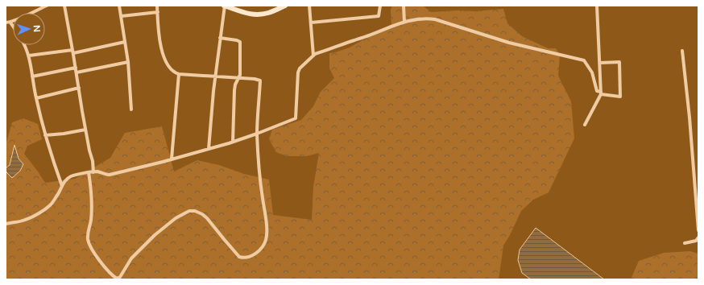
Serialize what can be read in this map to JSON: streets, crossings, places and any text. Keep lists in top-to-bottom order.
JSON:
{
  "north": "right"
}
